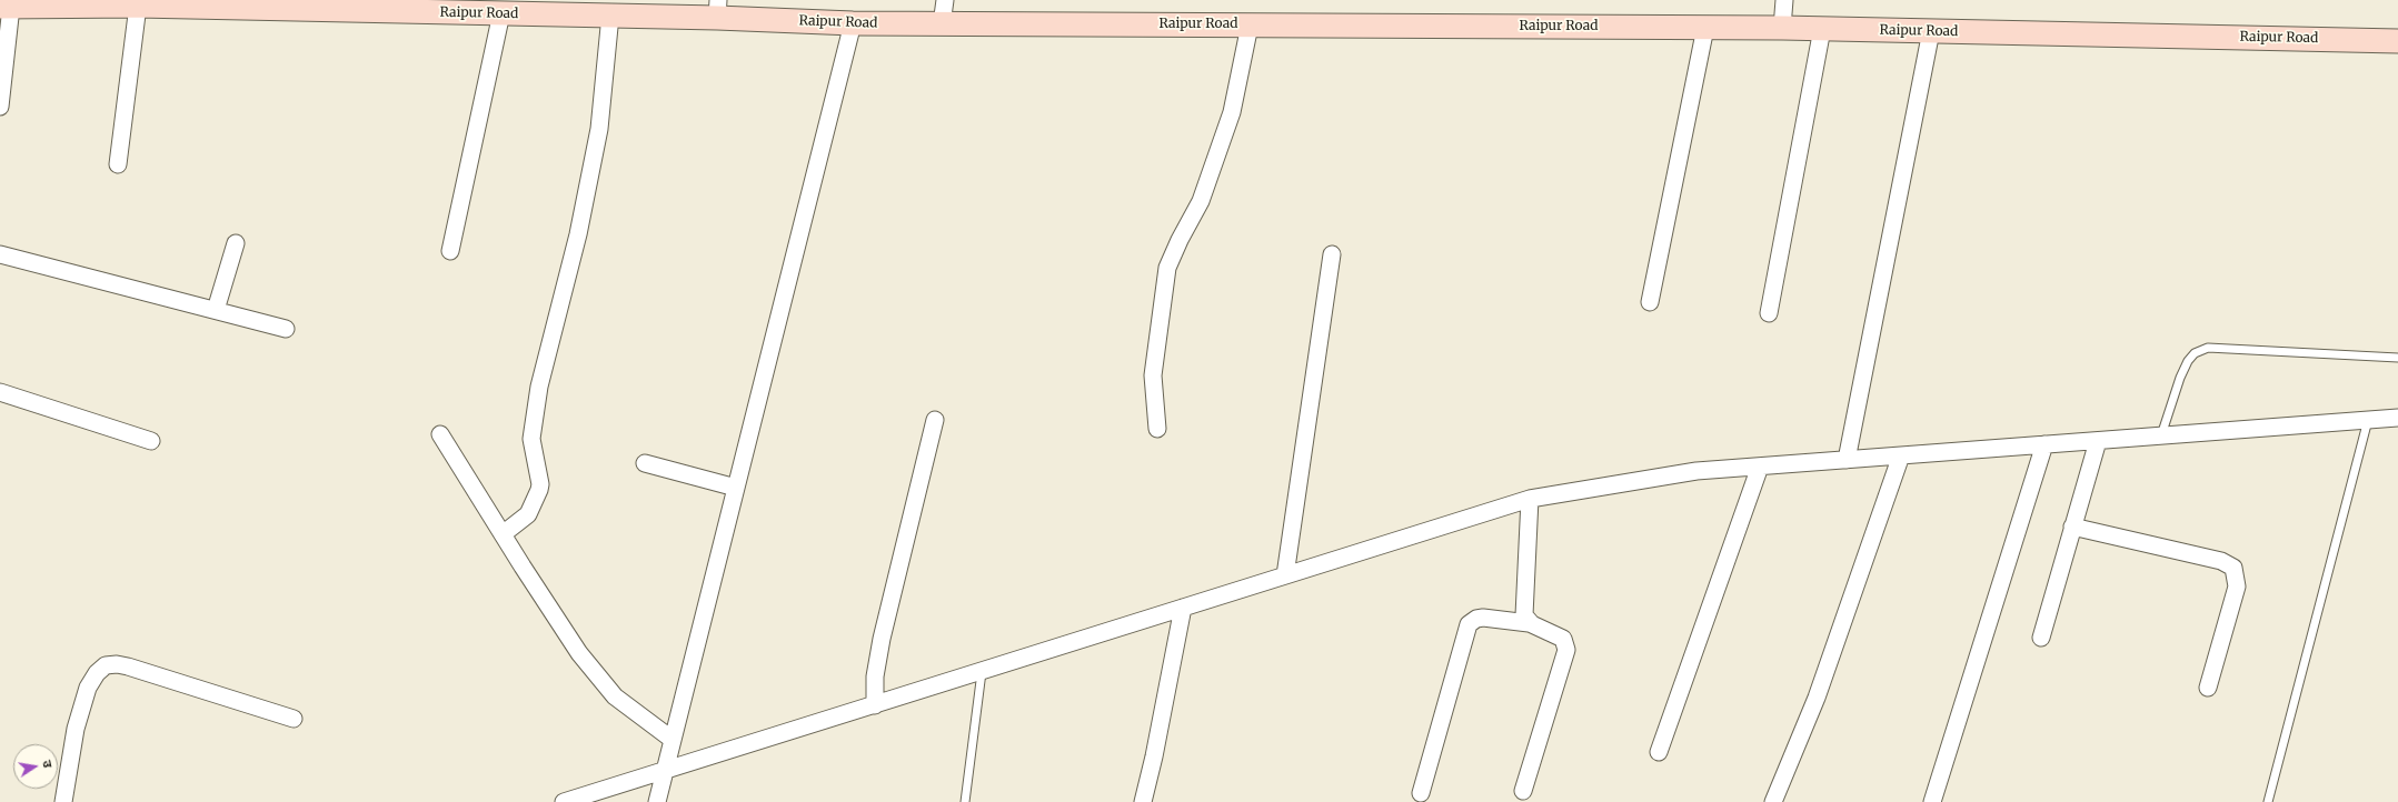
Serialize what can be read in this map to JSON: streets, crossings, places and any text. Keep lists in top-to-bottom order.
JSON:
{
  "streets": {
    "main road": ["Raipur Road"]
  },
  "north": "right"
}
